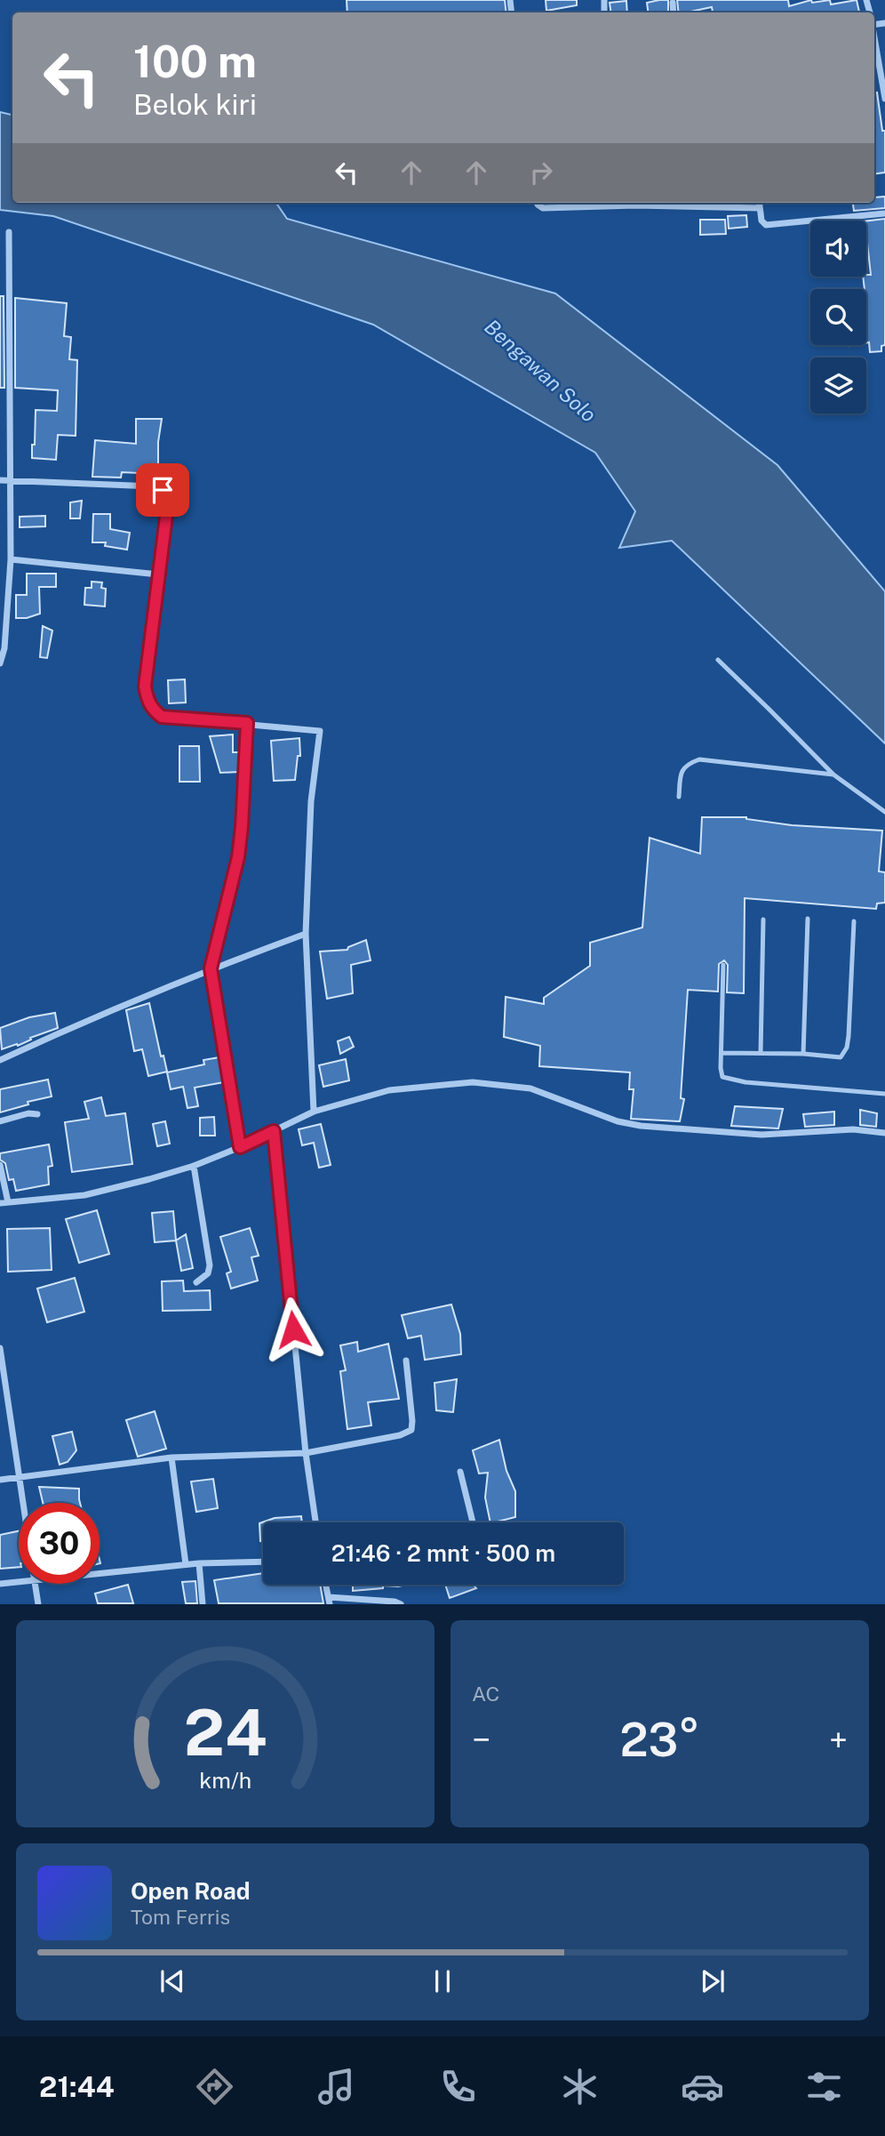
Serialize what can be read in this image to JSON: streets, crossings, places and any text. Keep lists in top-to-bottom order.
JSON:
{
  "water": ["Bengawan Solo"],
  "page": {
    "turn": ["100 m", "Belok kiri"],
    "limit": "30",
    "trip": "21:46 · 2 mnt · 500 m",
    "tile": "AC",
    "heat": ["−", "23°", "+"],
    "song": ["Open Road", "Tom Ferris"],
    "tabs": "21:44",
    "gauge": ["24", "km/h"]
  }
}
